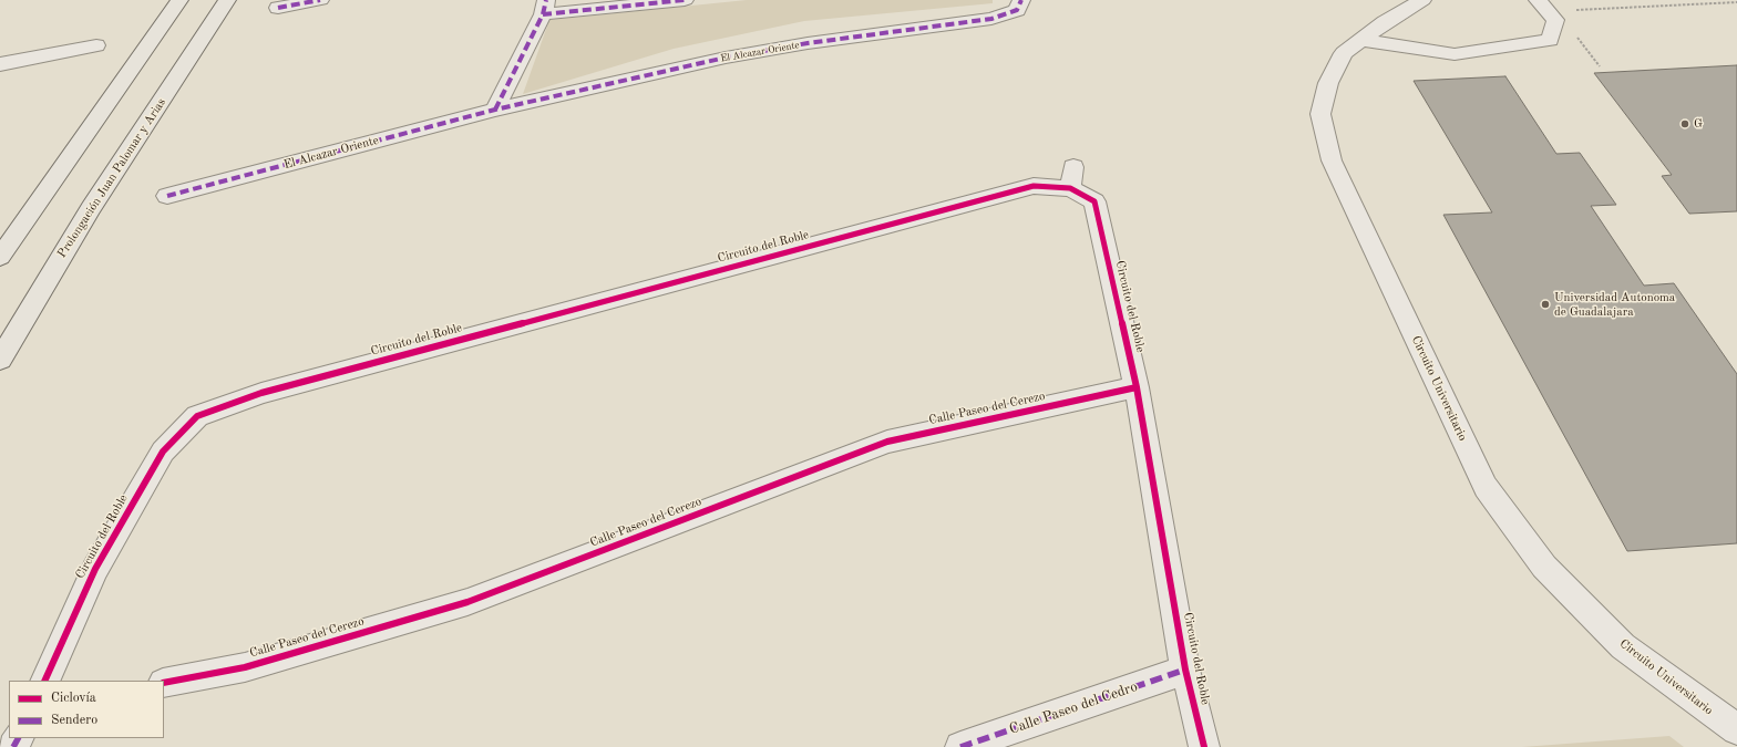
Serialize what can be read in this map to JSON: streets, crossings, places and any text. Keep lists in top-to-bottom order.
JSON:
{
  "streets": {
    "main road": ["Prolongación Juan Palomar y Arias"],
    "street": [
      "El Alcazar Oriente",
      "Circuito del Roble",
      "Circuito Universitario",
      "Calle Paseo del Cerezo",
      "Calle Paseo del Cedro"
    ]
  },
  "crossings": [
    ["Circuito del Roble", "Calle Paseo del Cerezo"],
    ["Circuito del Roble", "Calle Paseo del Cedro"]
  ],
  "places": ["G", "Universidad Autonoma de Guadalajara"],
  "legend": ["Ciclovía", "Sendero"]
}
